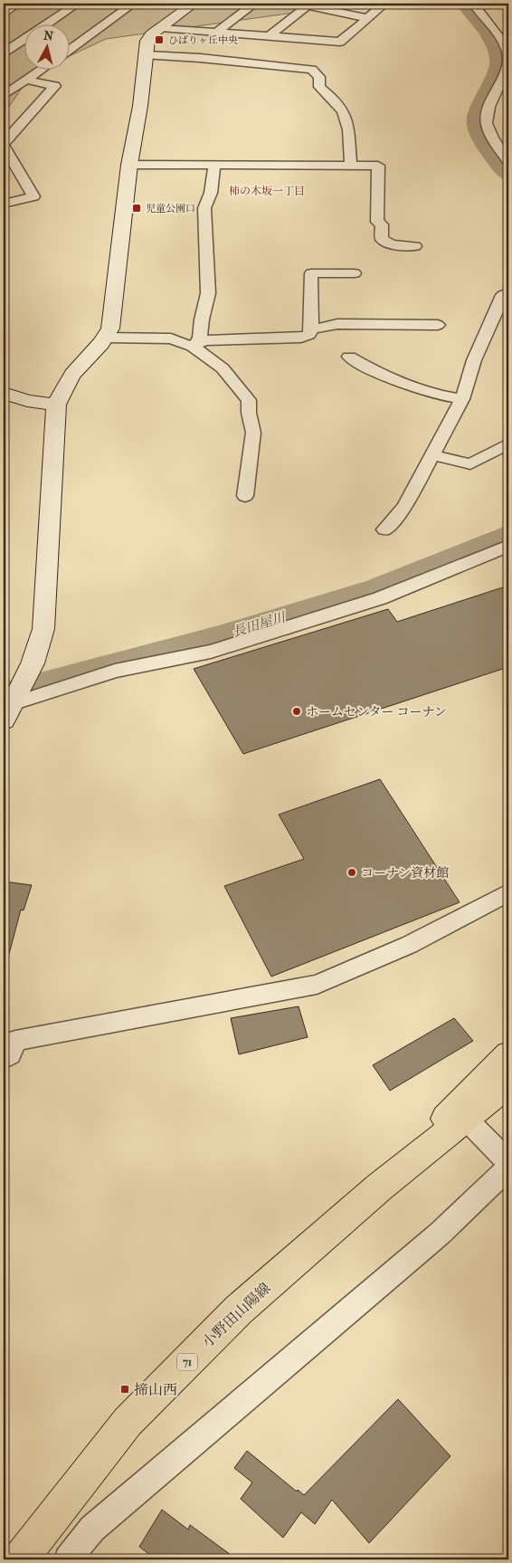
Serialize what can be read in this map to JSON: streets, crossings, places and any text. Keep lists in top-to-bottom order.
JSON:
{
  "streets": {
    "main road": ["小野田山陽線", "71"]
  },
  "districts": ["柿の木坂一丁目"],
  "water": ["長田屋川"],
  "places": {
    "transit": ["ひばりヶ丘中央", "児童公園口", "揥山西"],
    "other": ["ホームセンター コーナン", "コーナン資材館"]
  },
  "north": "top"
}
